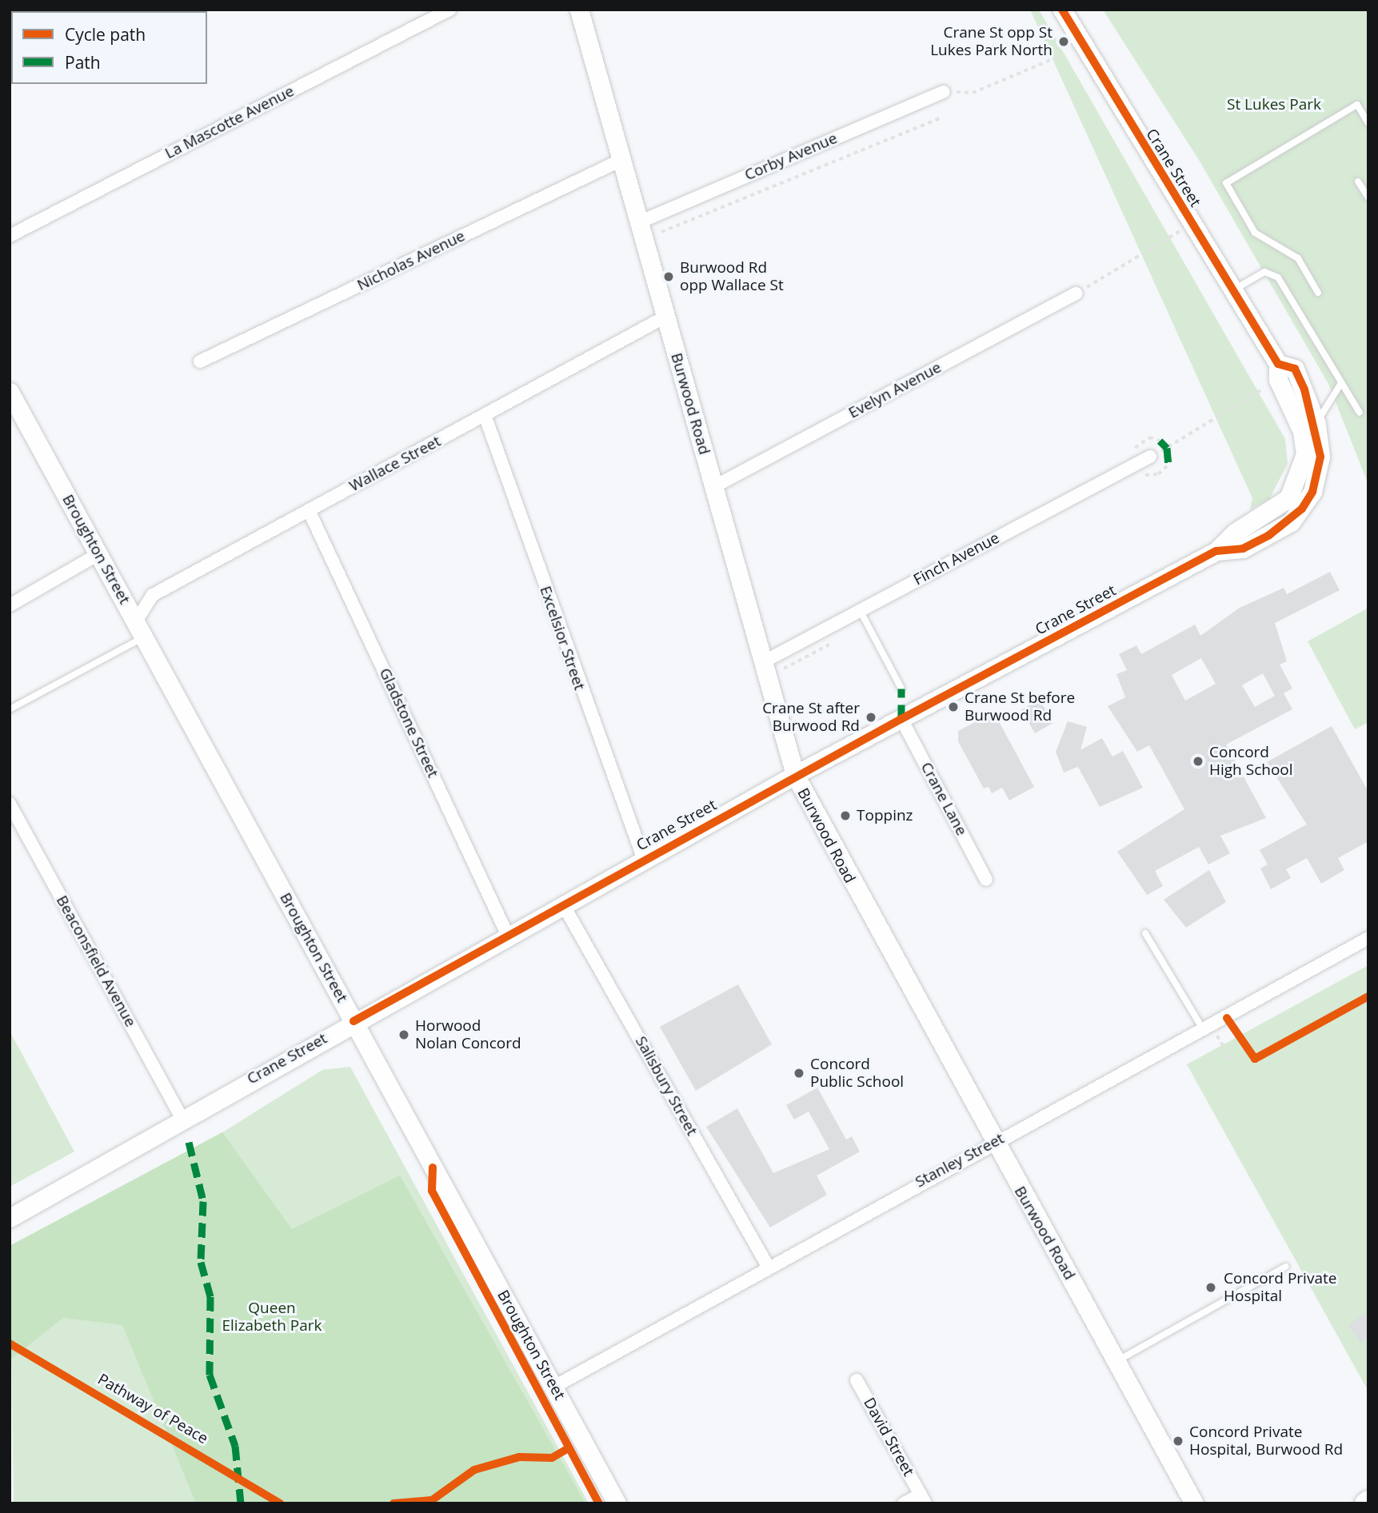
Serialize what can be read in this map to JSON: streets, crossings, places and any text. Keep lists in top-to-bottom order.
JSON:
{
  "streets": {
    "main road": ["Crane Street", "Burwood Road", "Broughton Street"],
    "street": [
      "La Mascotte Avenue",
      "Corby Avenue",
      "Nicholas Avenue",
      "Evelyn Avenue",
      "Wallace Street",
      "Finch Avenue",
      "Excelsior Street",
      "Gladstone Street",
      "Crane Lane",
      "Beaconsfield Avenue",
      "Salisbury Street",
      "Stanley Street",
      "David Street"
    ],
    "cycle path": ["Pathway of Peace"]
  },
  "crossings": [
    ["Corby Avenue", "Burwood Road"],
    ["Crane Street", "Burwood Road"],
    ["Crane Street", "Broughton Street"],
    ["Crane Street", "Excelsior Street"],
    ["Crane Street", "Gladstone Street"],
    ["Crane Street", "Crane Lane"],
    ["Crane Street", "Beaconsfield Avenue"],
    ["Crane Street", "Salisbury Street"],
    ["Nicholas Avenue", "Burwood Road"],
    ["Evelyn Avenue", "Burwood Road"],
    ["Burwood Road", "Wallace Street"],
    ["Burwood Road", "Finch Avenue"],
    ["Burwood Road", "Stanley Street"],
    ["Wallace Street", "Broughton Street"],
    ["Wallace Street", "Excelsior Street"],
    ["Wallace Street", "Gladstone Street"],
    ["Broughton Street", "Stanley Street"],
    ["Salisbury Street", "Stanley Street"]
  ],
  "parks": ["St Lukes Park", "Queen Elizabeth Park"],
  "places": [
    "Crane St opp St Lukes Park North",
    "Burwood Rd opp Wallace St",
    "Crane St before Burwood Rd",
    "Crane St after Burwood Rd",
    "Concord High School",
    "Toppinz",
    "Horwood Nolan Concord",
    "Concord Public School",
    "Concord Private Hospital",
    "Concord Private Hospital, Burwood Rd"
  ],
  "legend": ["Cycle path", "Path"]
}
